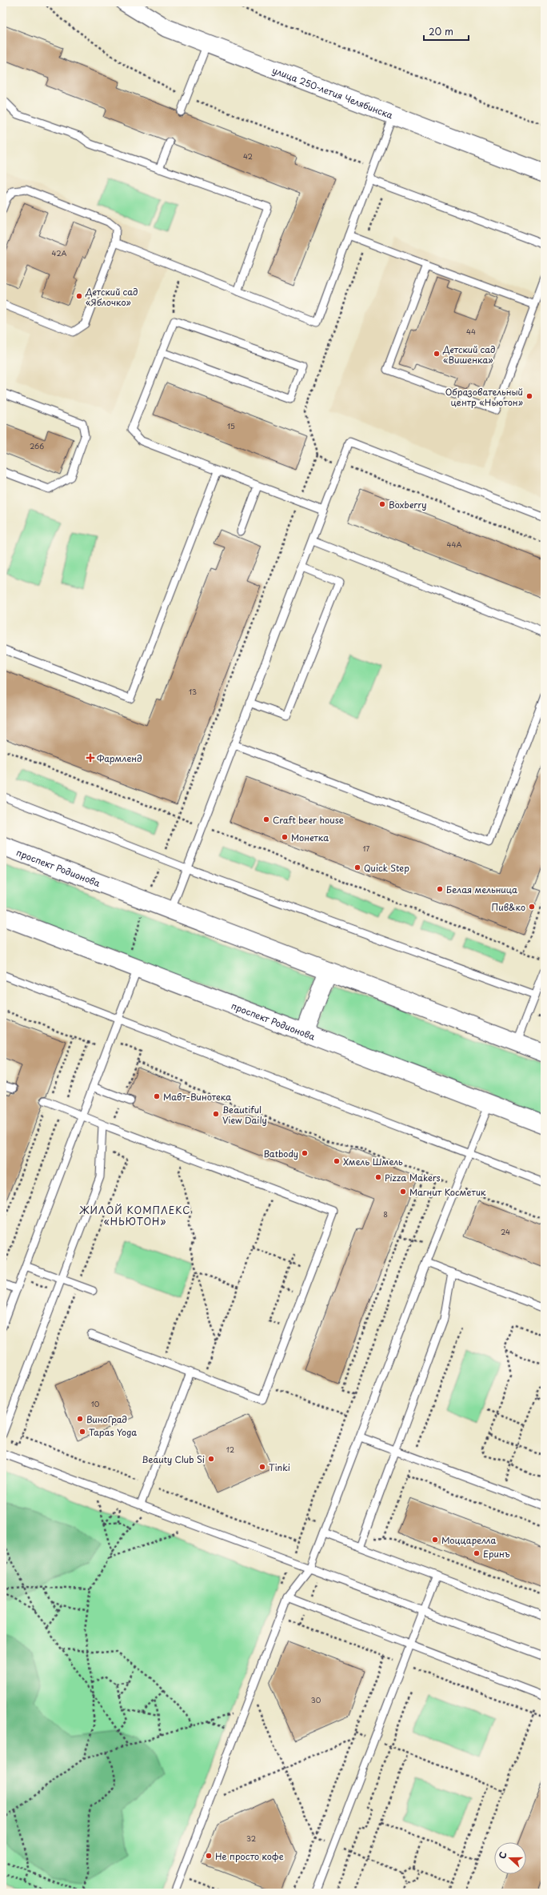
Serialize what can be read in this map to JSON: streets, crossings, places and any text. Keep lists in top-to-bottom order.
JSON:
{
  "streets": {
    "street": ["улица 250-летия Челябинска", "проспект Родионова"]
  },
  "districts": ["ЖИЛОЙ КОМПЛЕКС «НЬЮТОН»"],
  "places": {
    "other": [
      "Детский сад «Яблочко»",
      "Детский сад «Вишенка»",
      "Образовательный центр «Ньютон»",
      "Boxberry",
      "Craft beer house",
      "Монетка",
      "Quick Step",
      "Белая мельница",
      "Пив&ко",
      "Мавт-Винотека",
      "Beautiful View Daily",
      "Batbody",
      "Хмель Шмель",
      "Pizza Makers",
      "Магнит Косметик",
      "ВиноГрад",
      "Tapas Yoga",
      "Beauty Club Si",
      "Tinki",
      "Моццарелла",
      "Еринъ",
      "Не просто кофе"
    ],
    "health": ["Фармленд"]
  },
  "house_numbers": [
    "42",
    "42А",
    "44",
    "15",
    "266",
    "44А",
    "13",
    "17",
    "8",
    "24",
    "10",
    "12",
    "30",
    "32"
  ],
  "scale_bar": "20 m",
  "north": "left"
}
